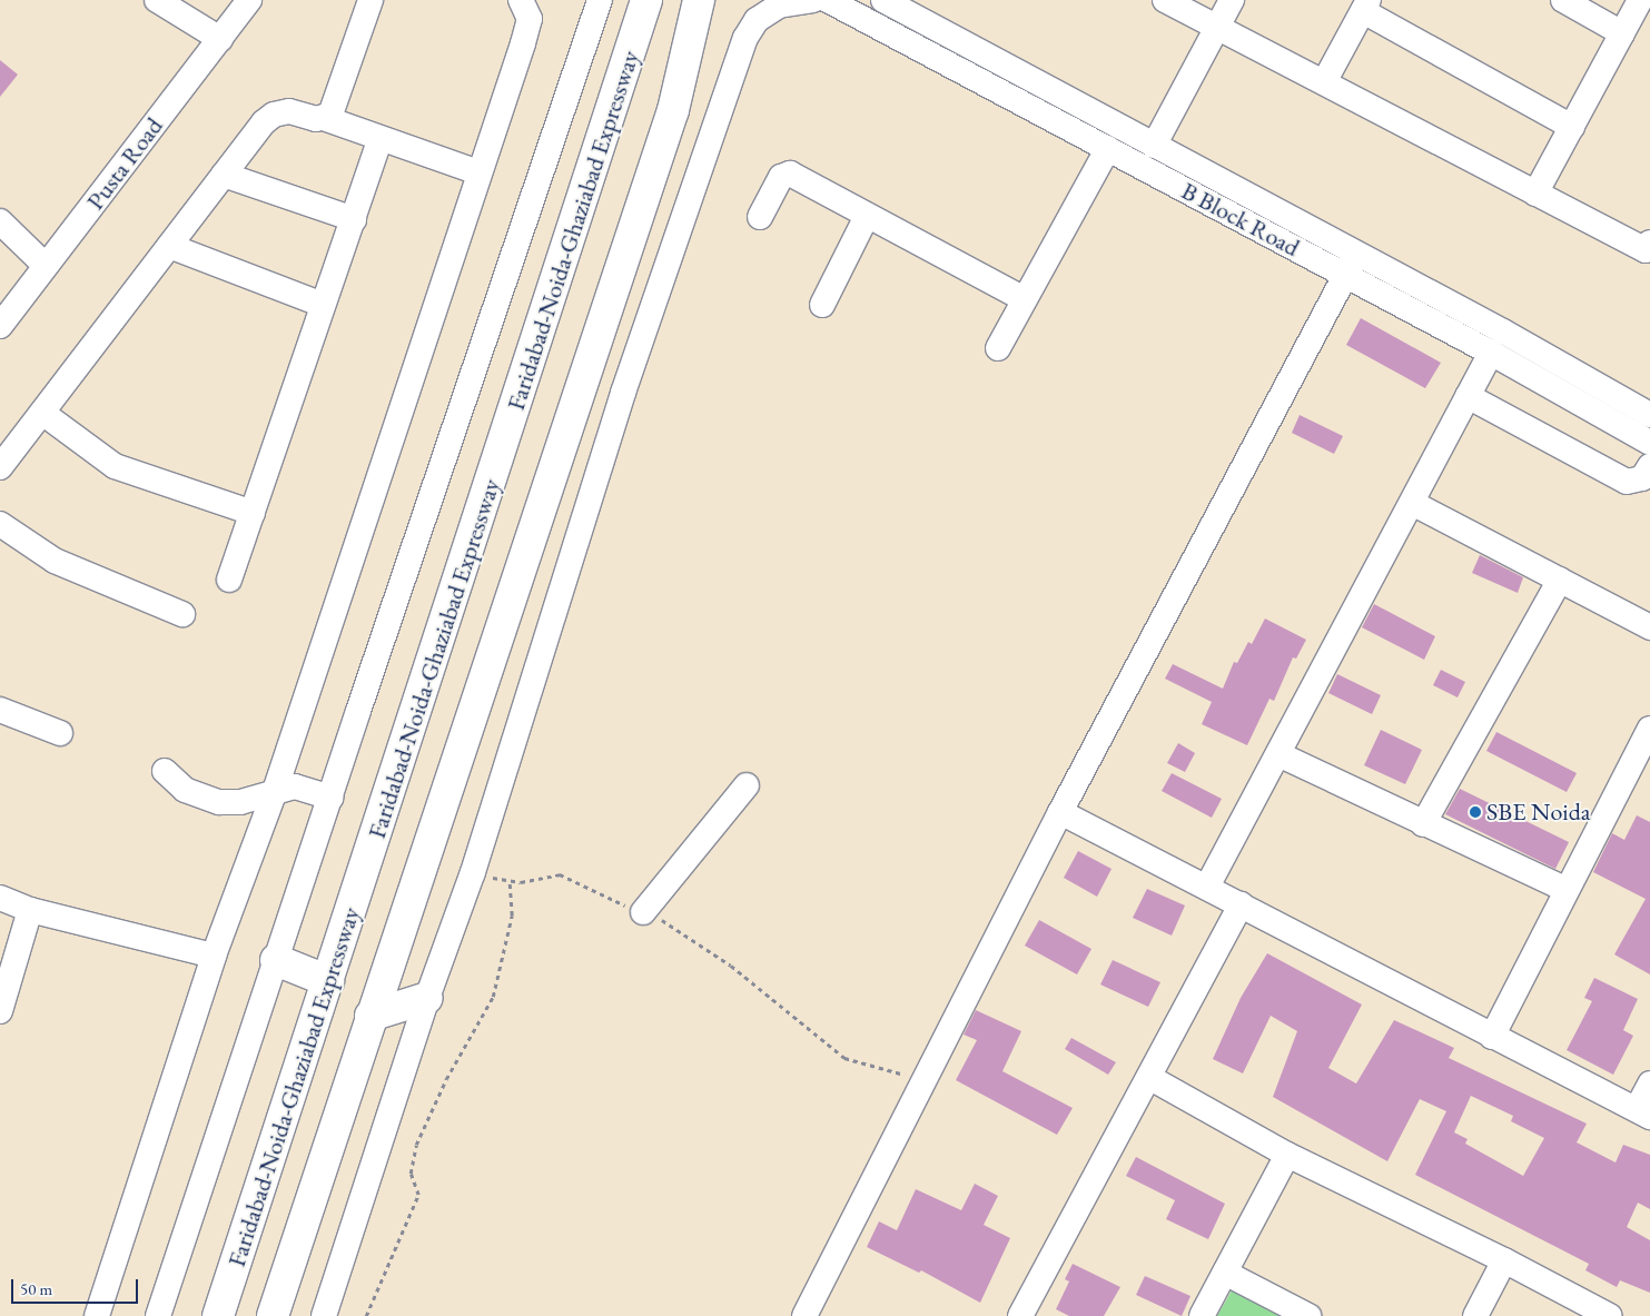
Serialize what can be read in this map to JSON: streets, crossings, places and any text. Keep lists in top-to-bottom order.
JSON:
{
  "streets": {
    "main road": ["Faridabad-Noida-Ghaziabad Expressway"],
    "street": ["Pusta Road", "B Block Road"]
  },
  "places": ["SBE Noida"],
  "scale_bar": "50 m"
}
